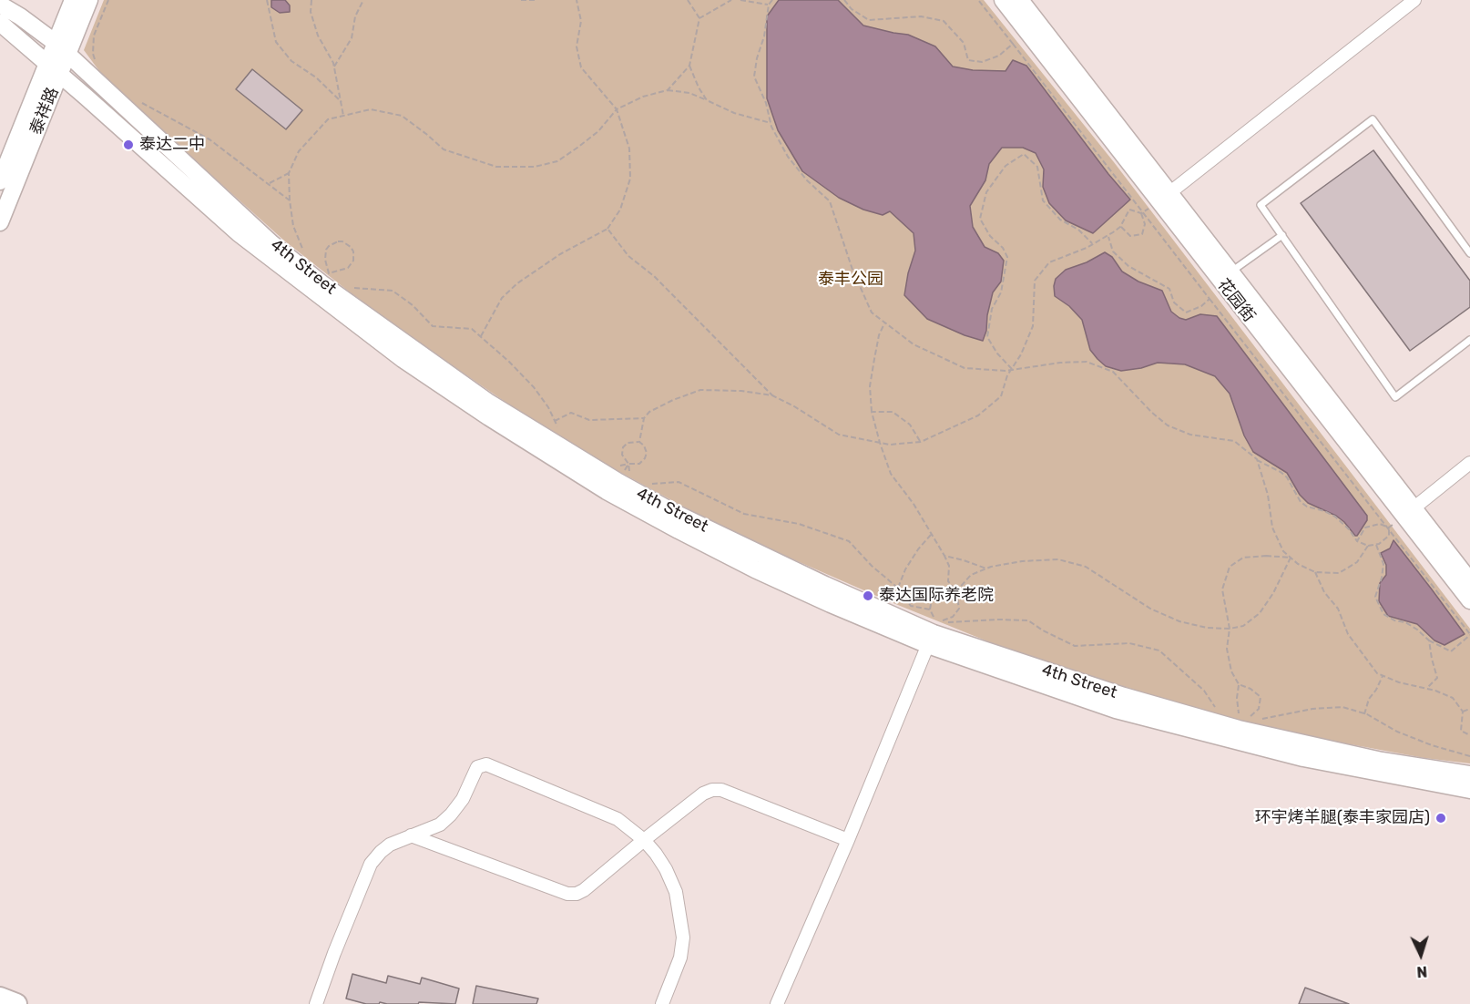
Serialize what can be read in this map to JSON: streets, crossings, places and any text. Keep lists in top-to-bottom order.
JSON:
{
  "streets": {
    "street": ["泰祥路", "4th Street", "花园街"]
  },
  "crossings": [
    ["泰祥路", "4th Street"]
  ],
  "parks": ["泰丰公园"],
  "places": ["泰达二中", "泰达国际养老院", "环宇烤羊腿(泰丰家园店)"],
  "north": "bottom"
}
